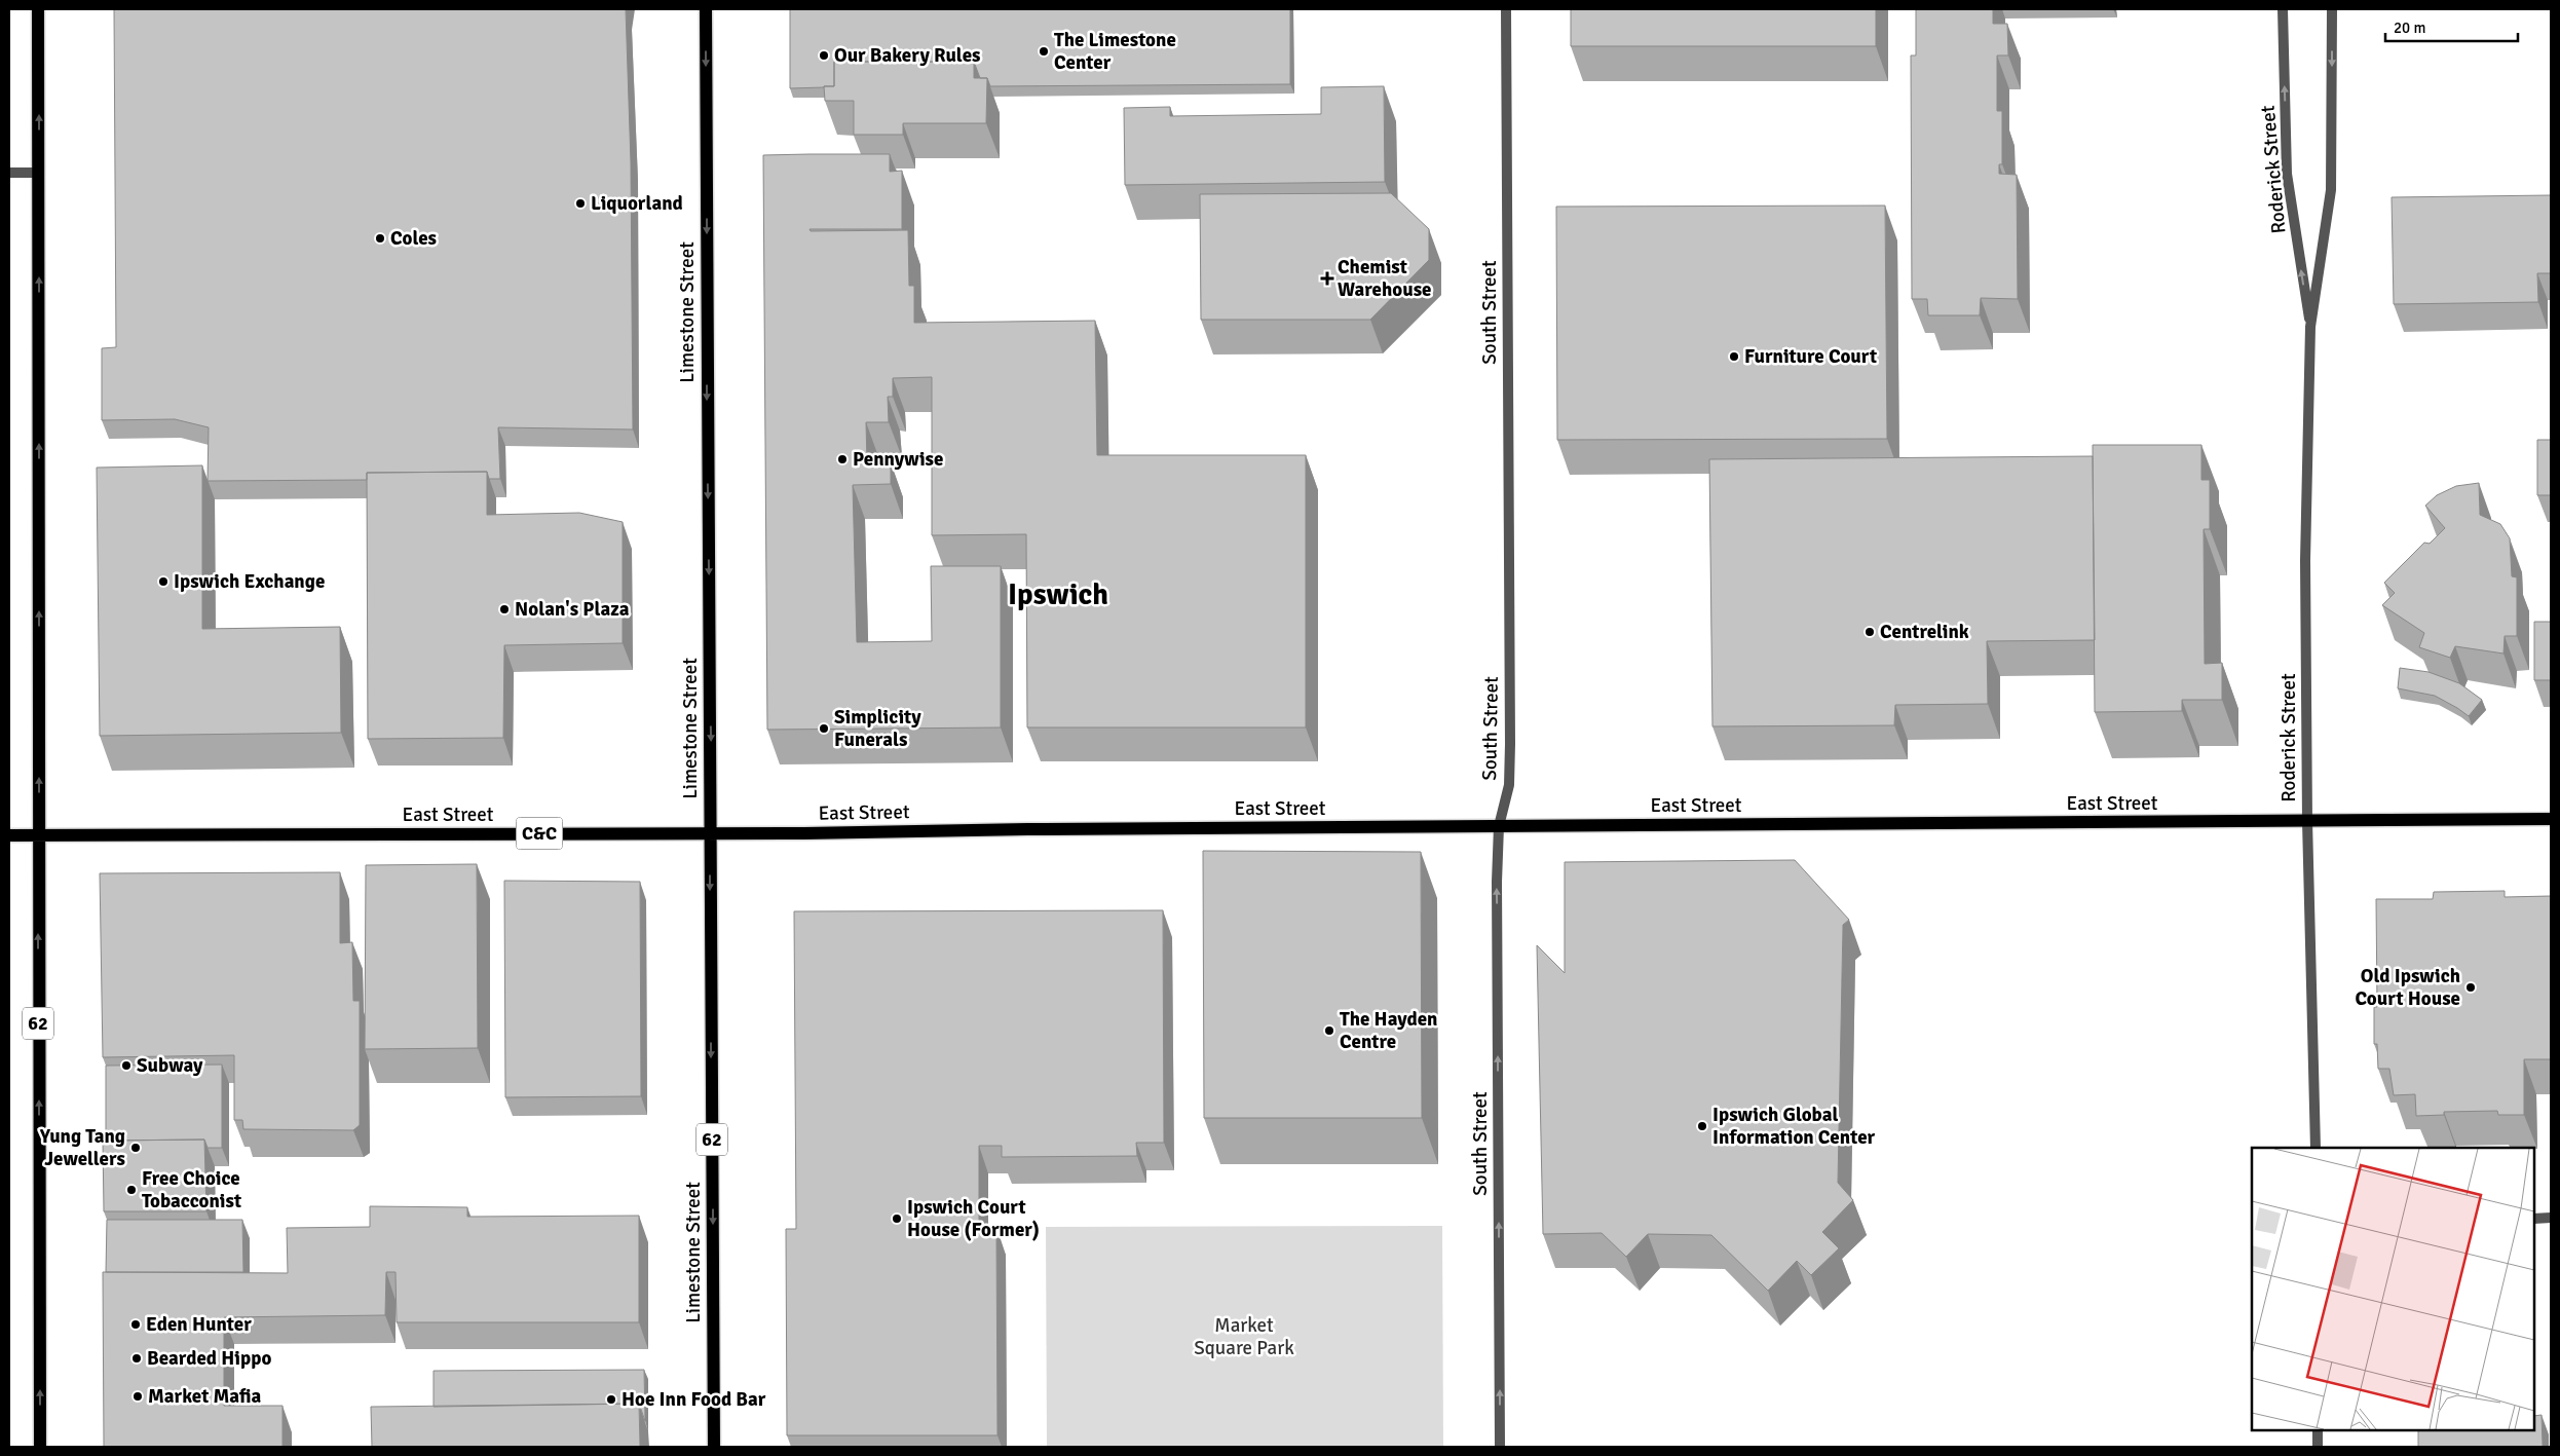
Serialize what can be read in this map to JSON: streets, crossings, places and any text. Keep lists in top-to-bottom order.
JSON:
{
  "streets": {
    "main road": [
      "Limestone Street",
      "East Street",
      "C&C",
      "62"
    ],
    "street": ["Roderick Street", "South Street"]
  },
  "crossings": [
    ["Roderick Street", "East Street"],
    ["Limestone Street", "East Street"],
    ["South Street", "East Street"],
    ["East Street", "62"]
  ],
  "one_way": ["Limestone Street", "South Street"],
  "districts": ["Ipswich"],
  "parks": ["Market Square Park"],
  "places": {
    "other": [
      "The Limestone Center",
      "Our Bakery Rules",
      "Liquorland",
      "Coles",
      "Furniture Court",
      "Pennywise",
      "Ipswich Exchange",
      "Nolan's Plaza",
      "Centrelink",
      "Simplicity Funerals",
      "Old Ipswich Court House",
      "The Hayden Centre",
      "Subway",
      "Ipswich Global Information Center",
      "Yung Tang Jewellers",
      "Free Choice Tobacconist",
      "Ipswich Court House (Former)",
      "Eden Hunter",
      "Bearded Hippo",
      "Market Mafia",
      "Hoe Inn Food Bar"
    ],
    "health": ["Chemist Warehouse"]
  },
  "scale_bar": "20 m"
}
